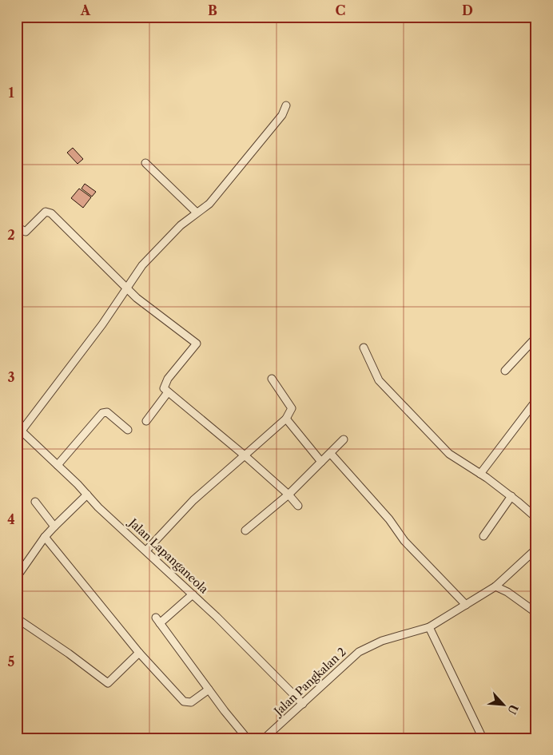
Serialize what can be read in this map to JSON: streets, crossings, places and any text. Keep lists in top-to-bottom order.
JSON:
{
  "streets": {
    "street": ["Jalan Lapanganeola", "Jalan Pangkalan 2"]
  },
  "crossings": [
    ["Jalan Lapanganeola", "Jalan Pangkalan 2"]
  ],
  "north": "bottom right",
  "grid": {
    "columns": [
      "A",
      "B",
      "C",
      "D"
    ],
    "rows": [
      "1",
      "2",
      "3",
      "4",
      "5"
    ]
  }
}
